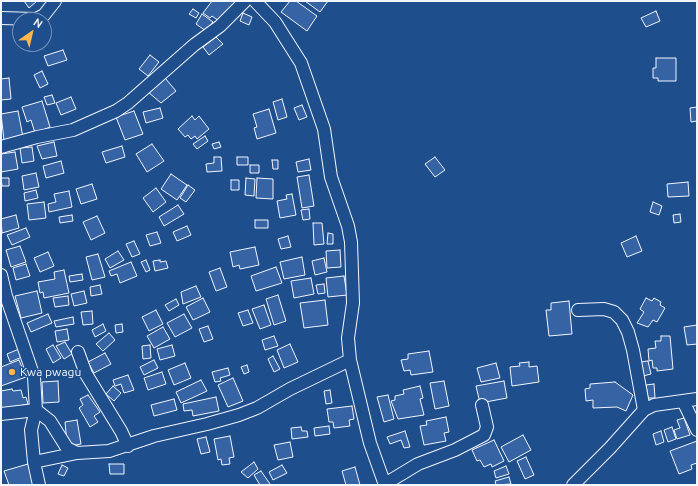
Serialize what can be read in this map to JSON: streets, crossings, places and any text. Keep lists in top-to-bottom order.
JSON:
{
  "places": ["Kwa pwagu"],
  "north": "top right"
}
